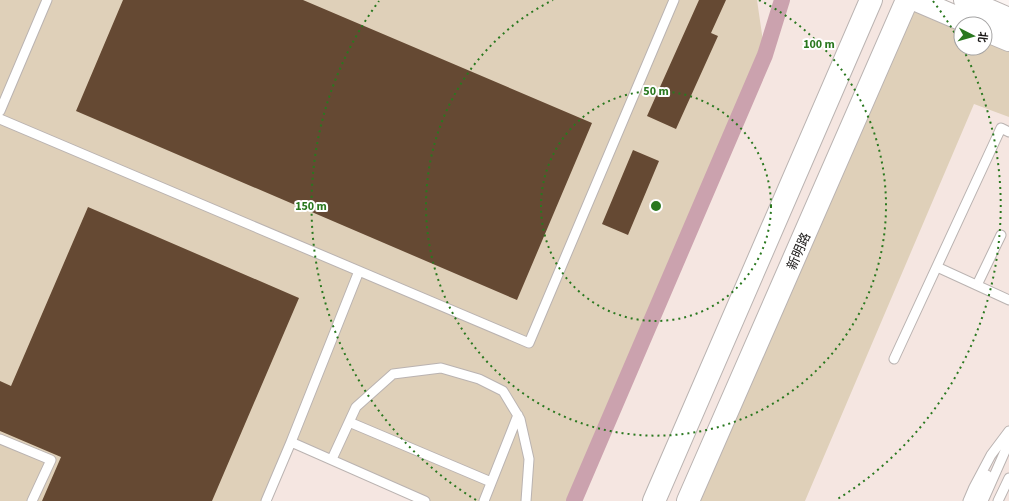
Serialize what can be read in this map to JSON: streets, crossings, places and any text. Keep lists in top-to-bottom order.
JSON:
{
  "streets": {
    "main road": ["新明路"]
  },
  "north": "right",
  "rings": ["100 m", "50 m", "150 m"]
}
